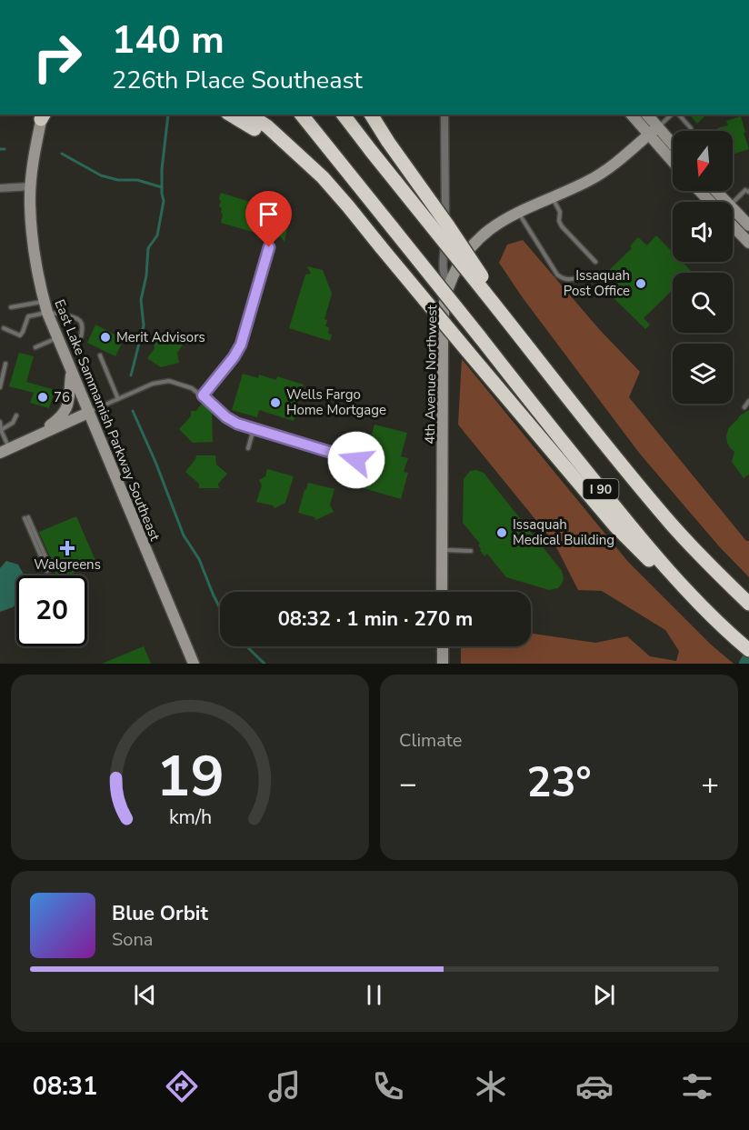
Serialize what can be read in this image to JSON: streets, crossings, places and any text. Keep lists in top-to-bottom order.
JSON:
{
  "streets": {
    "highway": ["I 90"],
    "street": ["4th Avenue Northwest", "East Lake Sammamish Parkway Southeast"]
  },
  "places": {
    "other": [
      "Issaquah Post Office",
      "Merit Advisors",
      "76",
      "Wells Fargo Home Mortgage",
      "Issaquah Medical Building"
    ],
    "health": ["Walgreens"]
  },
  "north": "bottom",
  "page": {
    "turn": ["140 m", "226th Place Southeast"],
    "limit": "20",
    "trip": "08:32 · 1 min · 270 m",
    "tile": "Climate",
    "heat": ["−", "23°", "+"],
    "song": ["Blue Orbit", "Sona"],
    "tabs": "08:31",
    "gauge": ["19", "km/h"]
  }
}
